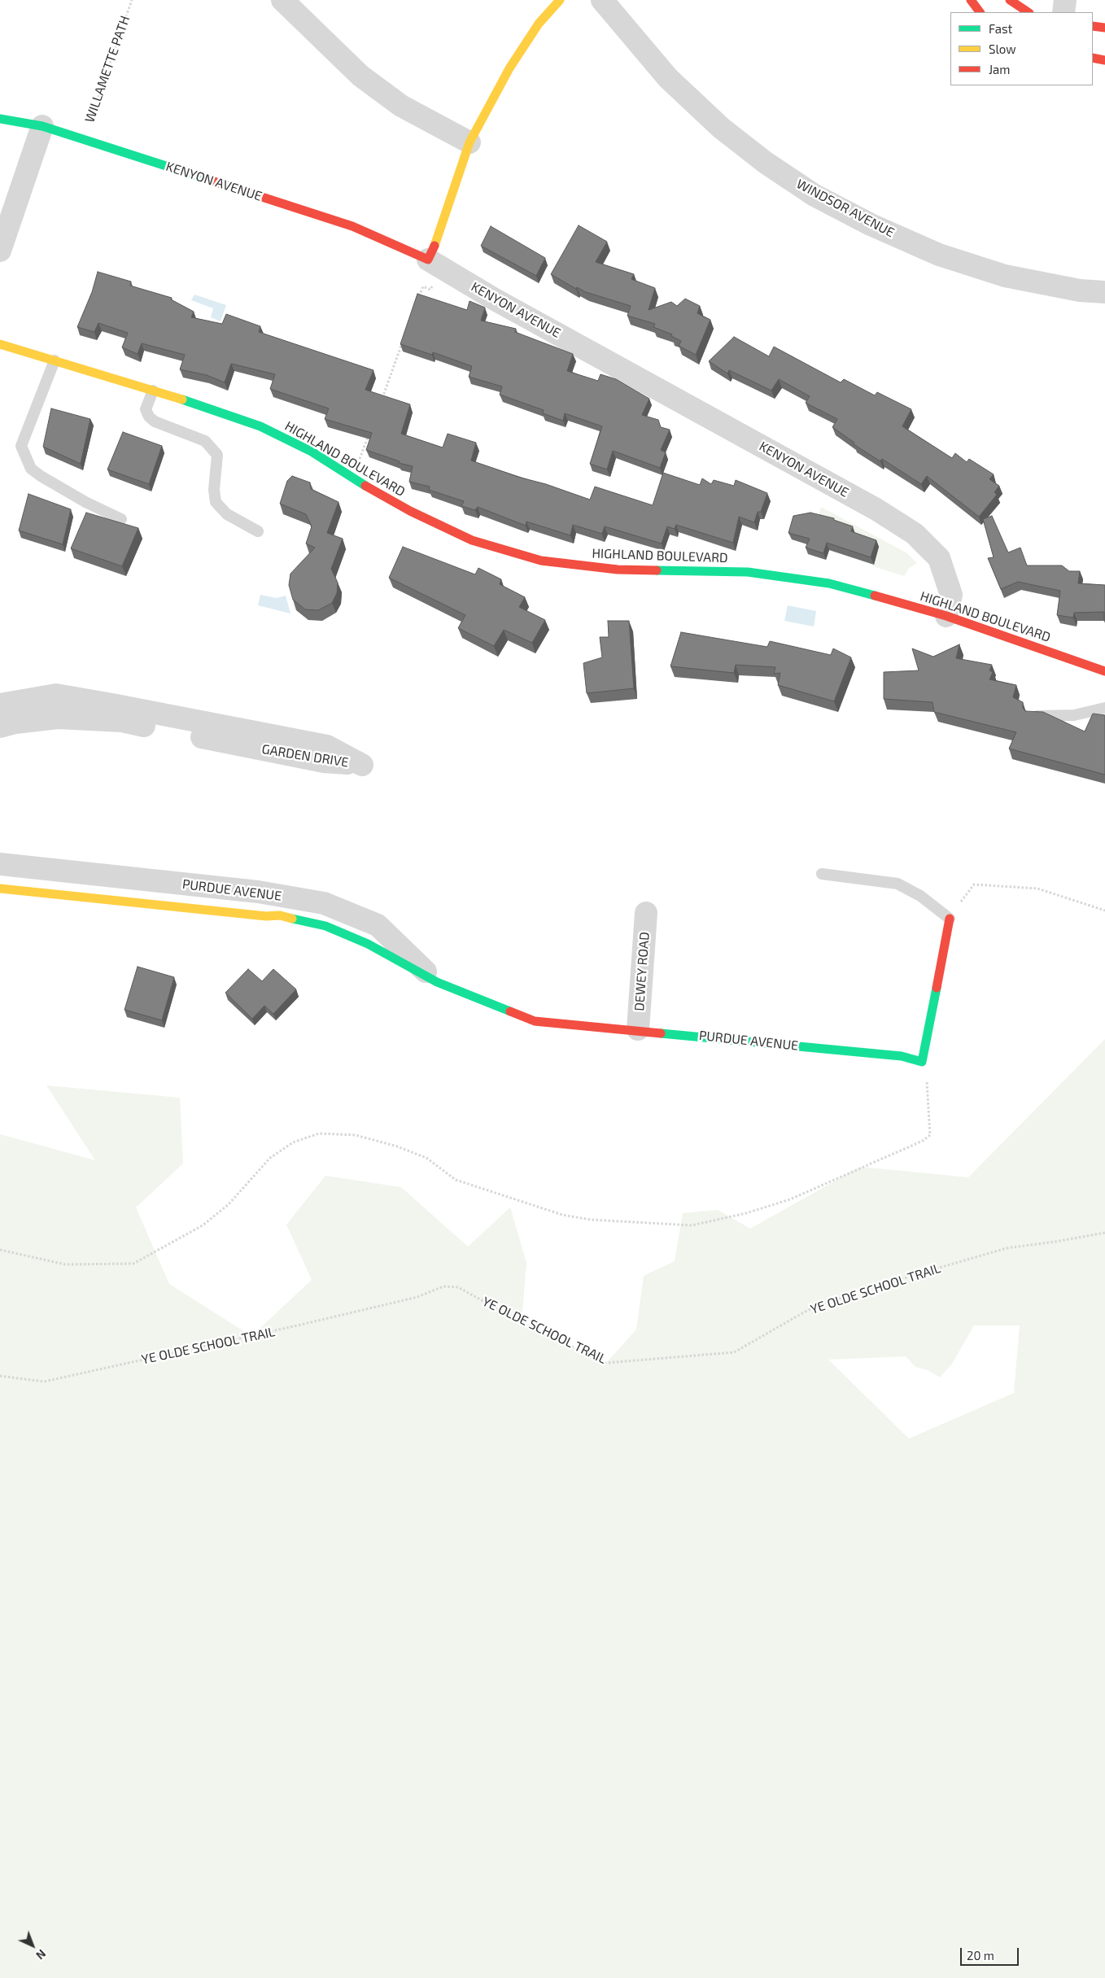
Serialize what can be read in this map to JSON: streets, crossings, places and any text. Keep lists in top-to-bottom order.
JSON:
{
  "streets": {
    "street": [
      "KENYON AVENUE",
      "WINDSOR AVENUE",
      "HIGHLAND BOULEVARD",
      "GARDEN DRIVE",
      "PURDUE AVENUE",
      "DEWEY ROAD"
    ],
    "path": ["WILLAMETTE PATH", "YE OLDE SCHOOL TRAIL"]
  },
  "crossings": [
    ["WILLAMETTE PATH", "KENYON AVENUE"],
    ["KENYON AVENUE", "HIGHLAND BOULEVARD"],
    ["PURDUE AVENUE", "DEWEY ROAD"]
  ],
  "legend": ["Fast", "Slow", "Jam"],
  "scale_bar": "20 m",
  "north": "bottom right"
}
